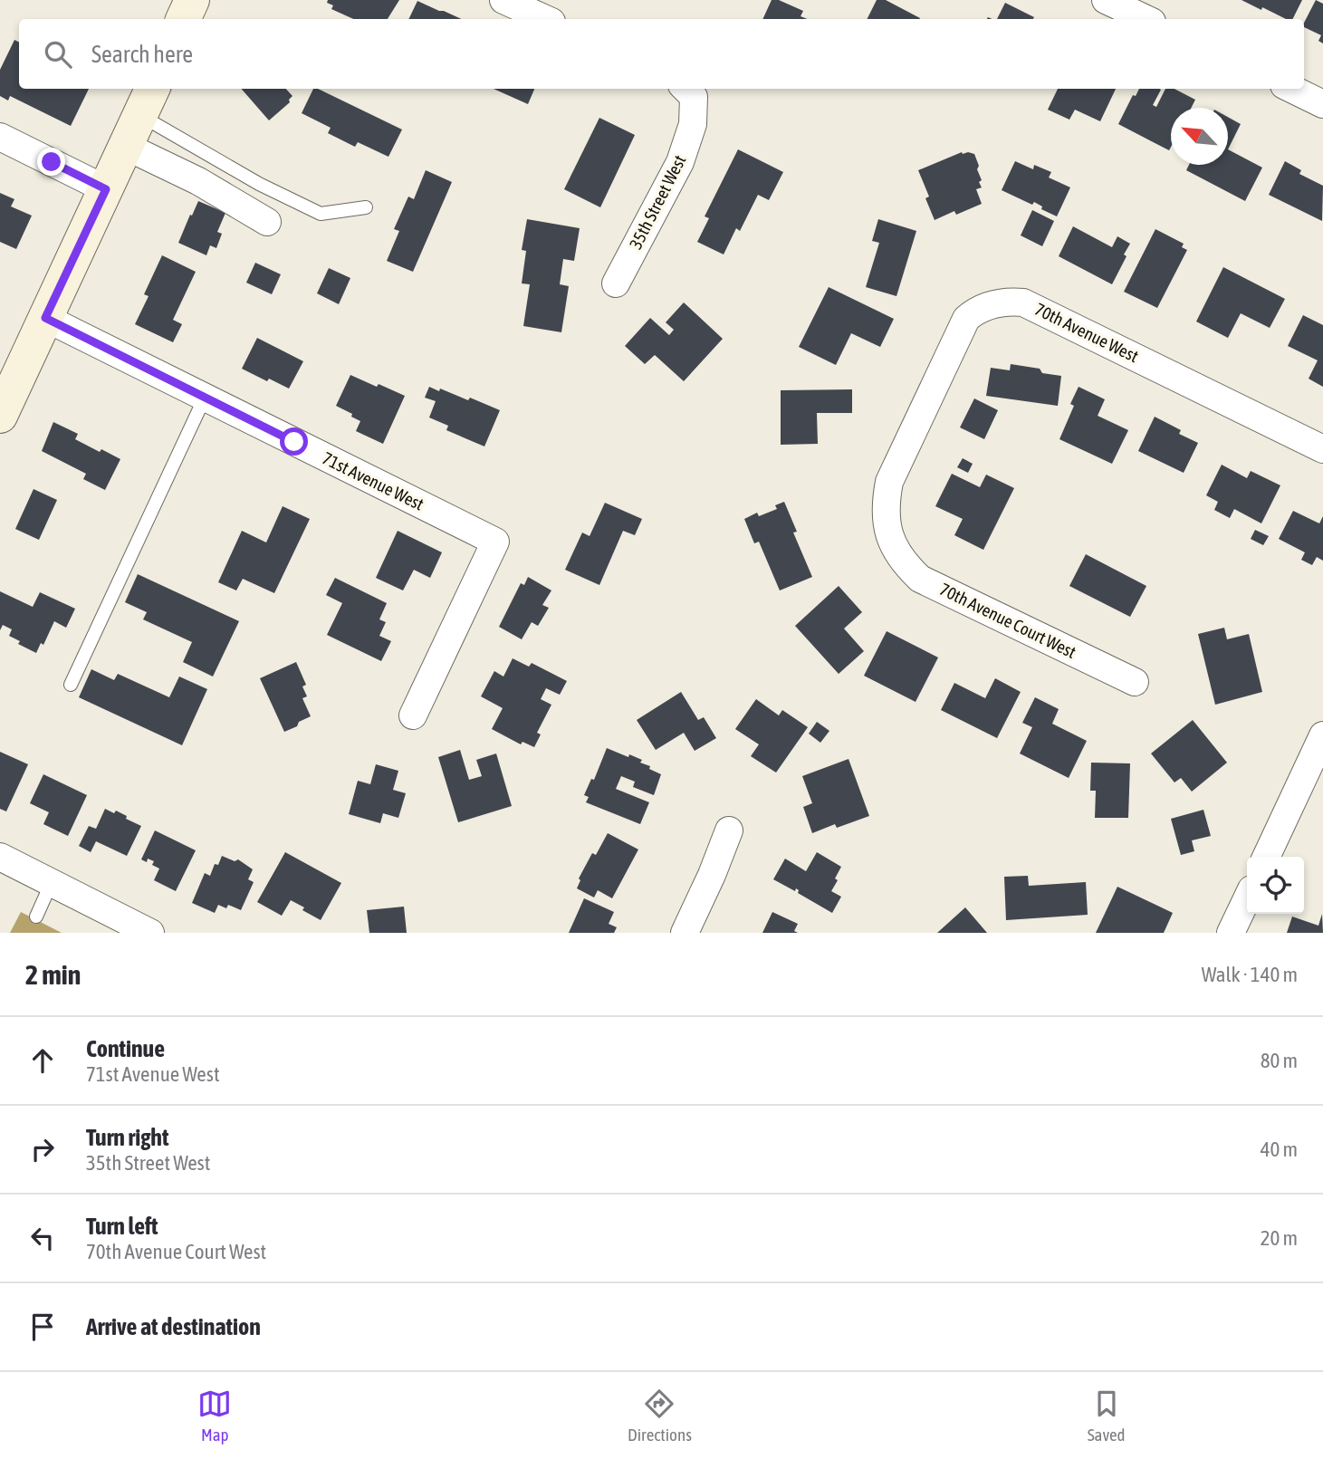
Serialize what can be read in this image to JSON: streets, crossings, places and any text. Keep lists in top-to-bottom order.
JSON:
{
  "streets": {
    "street": [
      "35th Street West",
      "70th Avenue West",
      "71st Avenue West",
      "70th Avenue Court West"
    ]
  },
  "crossings": [
    ["70th Avenue West", "70th Avenue Court West"]
  ],
  "north": "top left",
  "page": {
    "search": "Search here",
    "heading": ["2 min", "Walk · 140 m"],
    "list": [
      ["Continue", "71st Avenue West", "80 m"],
      ["Turn right", "35th Street West", "40 m"],
      ["Turn left", "70th Avenue Court West", "20 m"],
      "Arrive at destination"
    ],
    "nav": ["Map", "Directions", "Saved"]
  }
}
